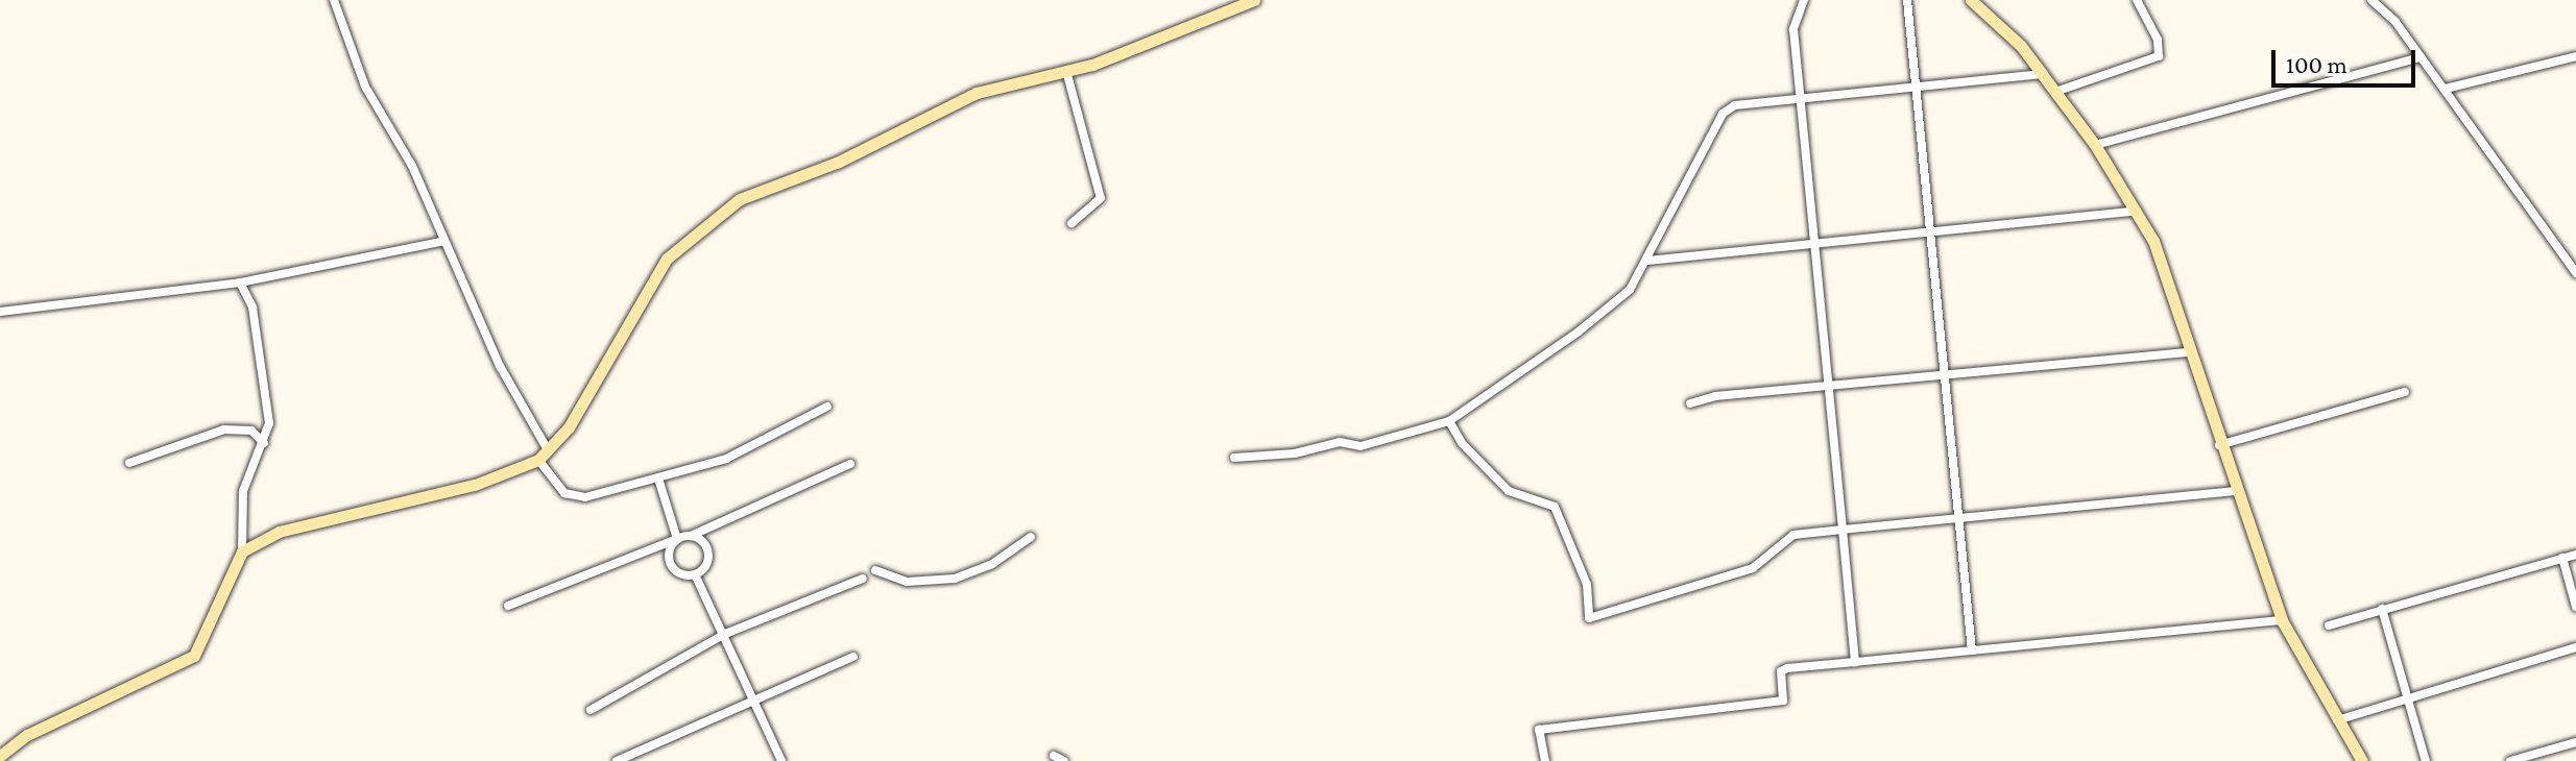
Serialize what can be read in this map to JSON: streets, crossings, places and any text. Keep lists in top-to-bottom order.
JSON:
{
  "scale_bar": "100 m"
}
